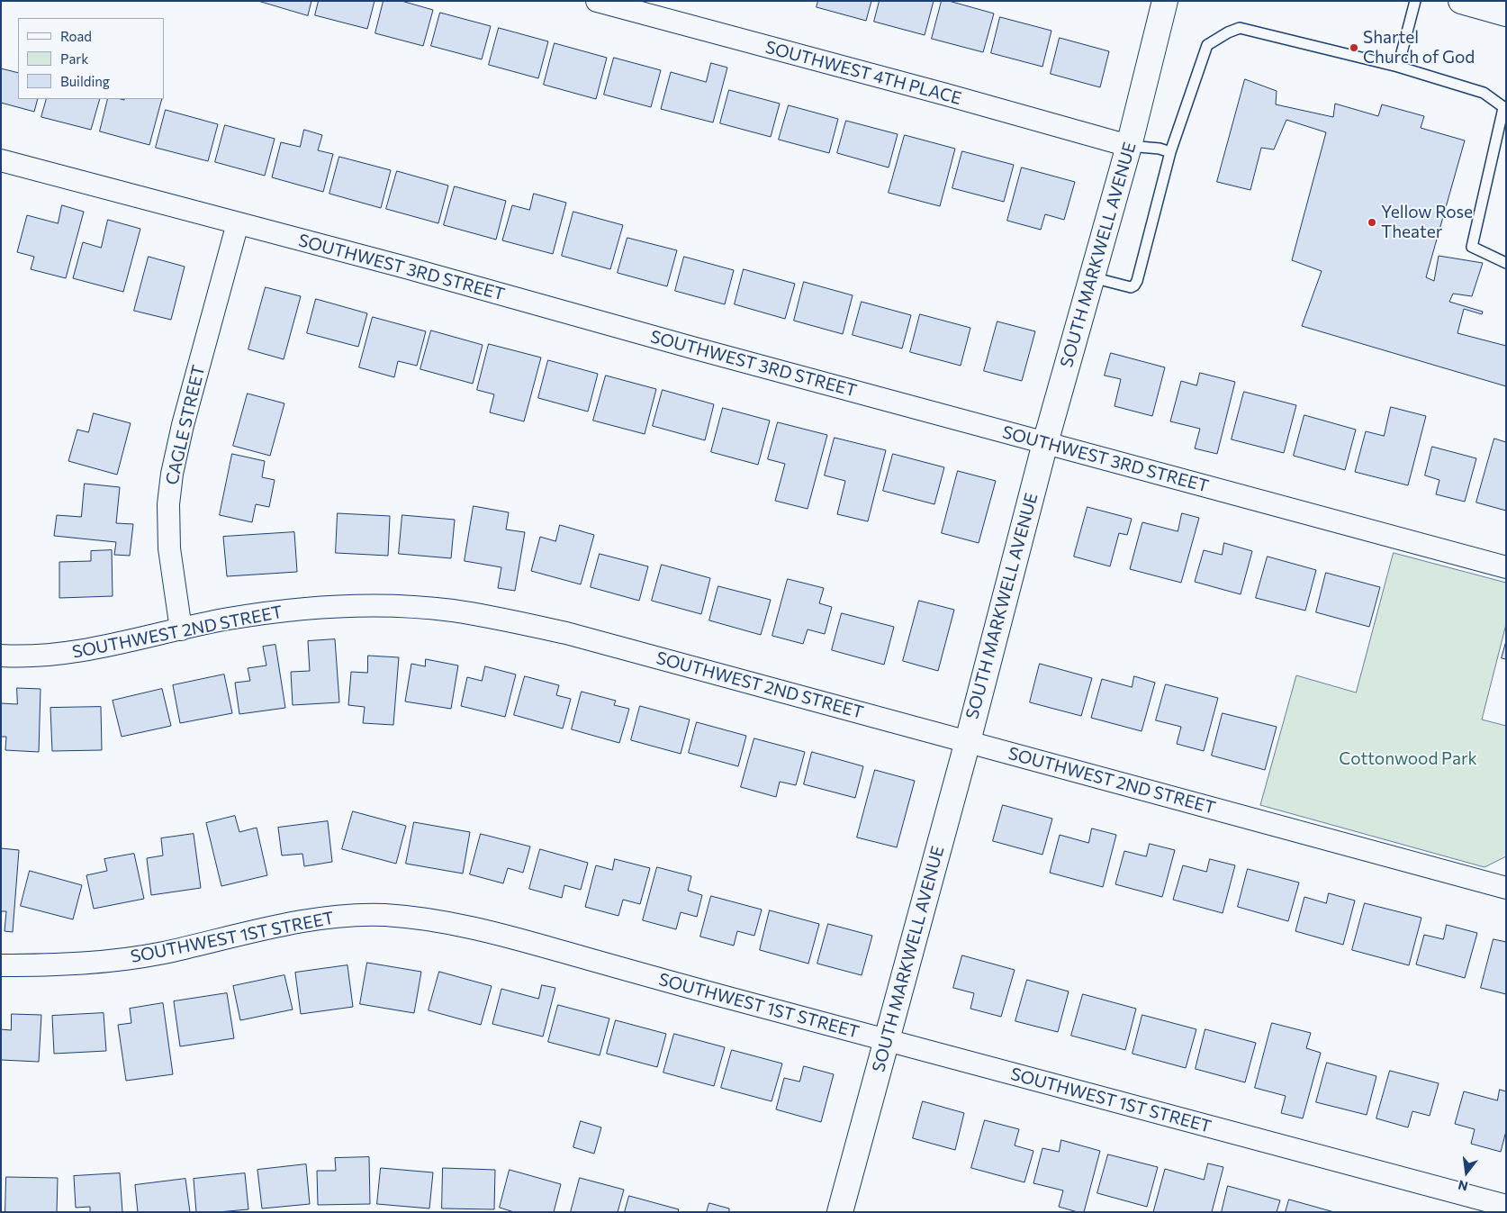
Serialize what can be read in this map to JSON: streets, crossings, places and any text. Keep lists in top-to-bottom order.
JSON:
{
  "streets": {
    "street": [
      "SOUTHWEST 4TH PLACE",
      "SOUTH MARKWELL AVENUE",
      "SOUTHWEST 3RD STREET",
      "CAGLE STREET",
      "SOUTHWEST 2ND STREET",
      "SOUTHWEST 1ST STREET"
    ]
  },
  "crossings": [
    ["SOUTHWEST 4TH PLACE", "SOUTH MARKWELL AVENUE"],
    ["SOUTH MARKWELL AVENUE", "SOUTHWEST 3RD STREET"],
    ["SOUTH MARKWELL AVENUE", "SOUTHWEST 2ND STREET"],
    ["SOUTH MARKWELL AVENUE", "SOUTHWEST 1ST STREET"],
    ["SOUTHWEST 3RD STREET", "CAGLE STREET"],
    ["CAGLE STREET", "SOUTHWEST 2ND STREET"]
  ],
  "parks": ["Cottonwood Park"],
  "places": ["Shartel Church of God", "Yellow Rose Theater"],
  "legend": ["Road", "Park", "Building"],
  "north": "bottom"
}
